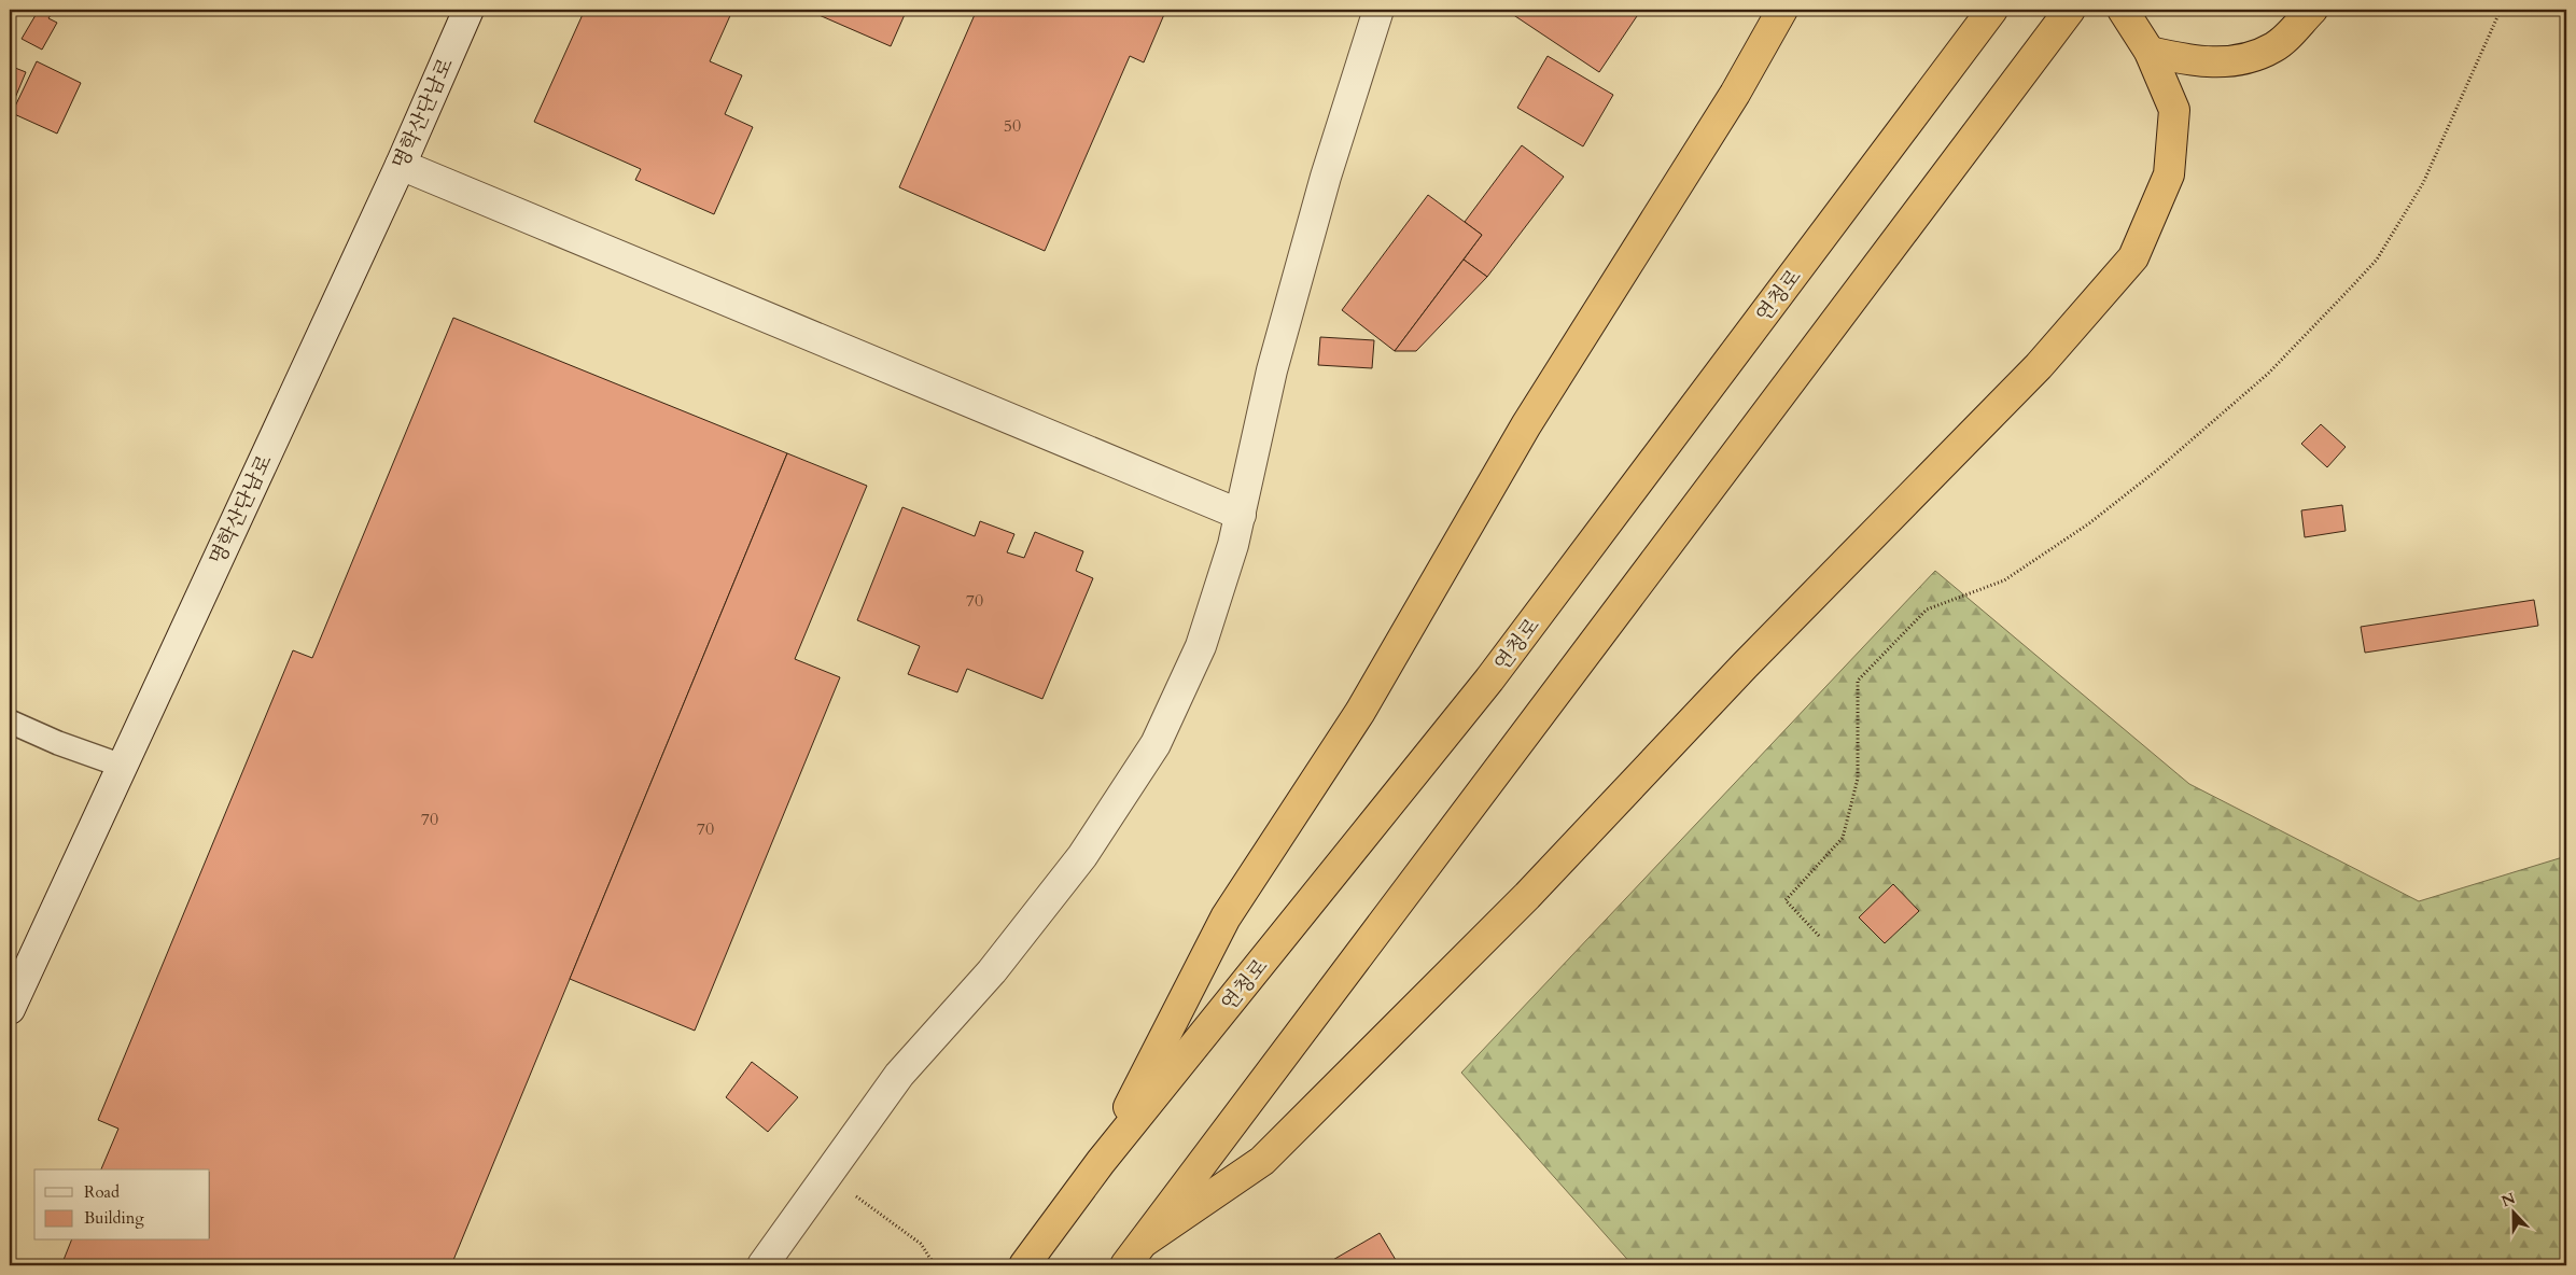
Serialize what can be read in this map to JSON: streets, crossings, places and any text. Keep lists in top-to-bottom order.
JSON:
{
  "streets": {
    "highway": ["연청로"],
    "street": ["명학산단남로"]
  },
  "house_numbers": [
    "50",
    "70",
    "70",
    "70"
  ],
  "legend": ["Road", "Building"],
  "north": "top"
}
